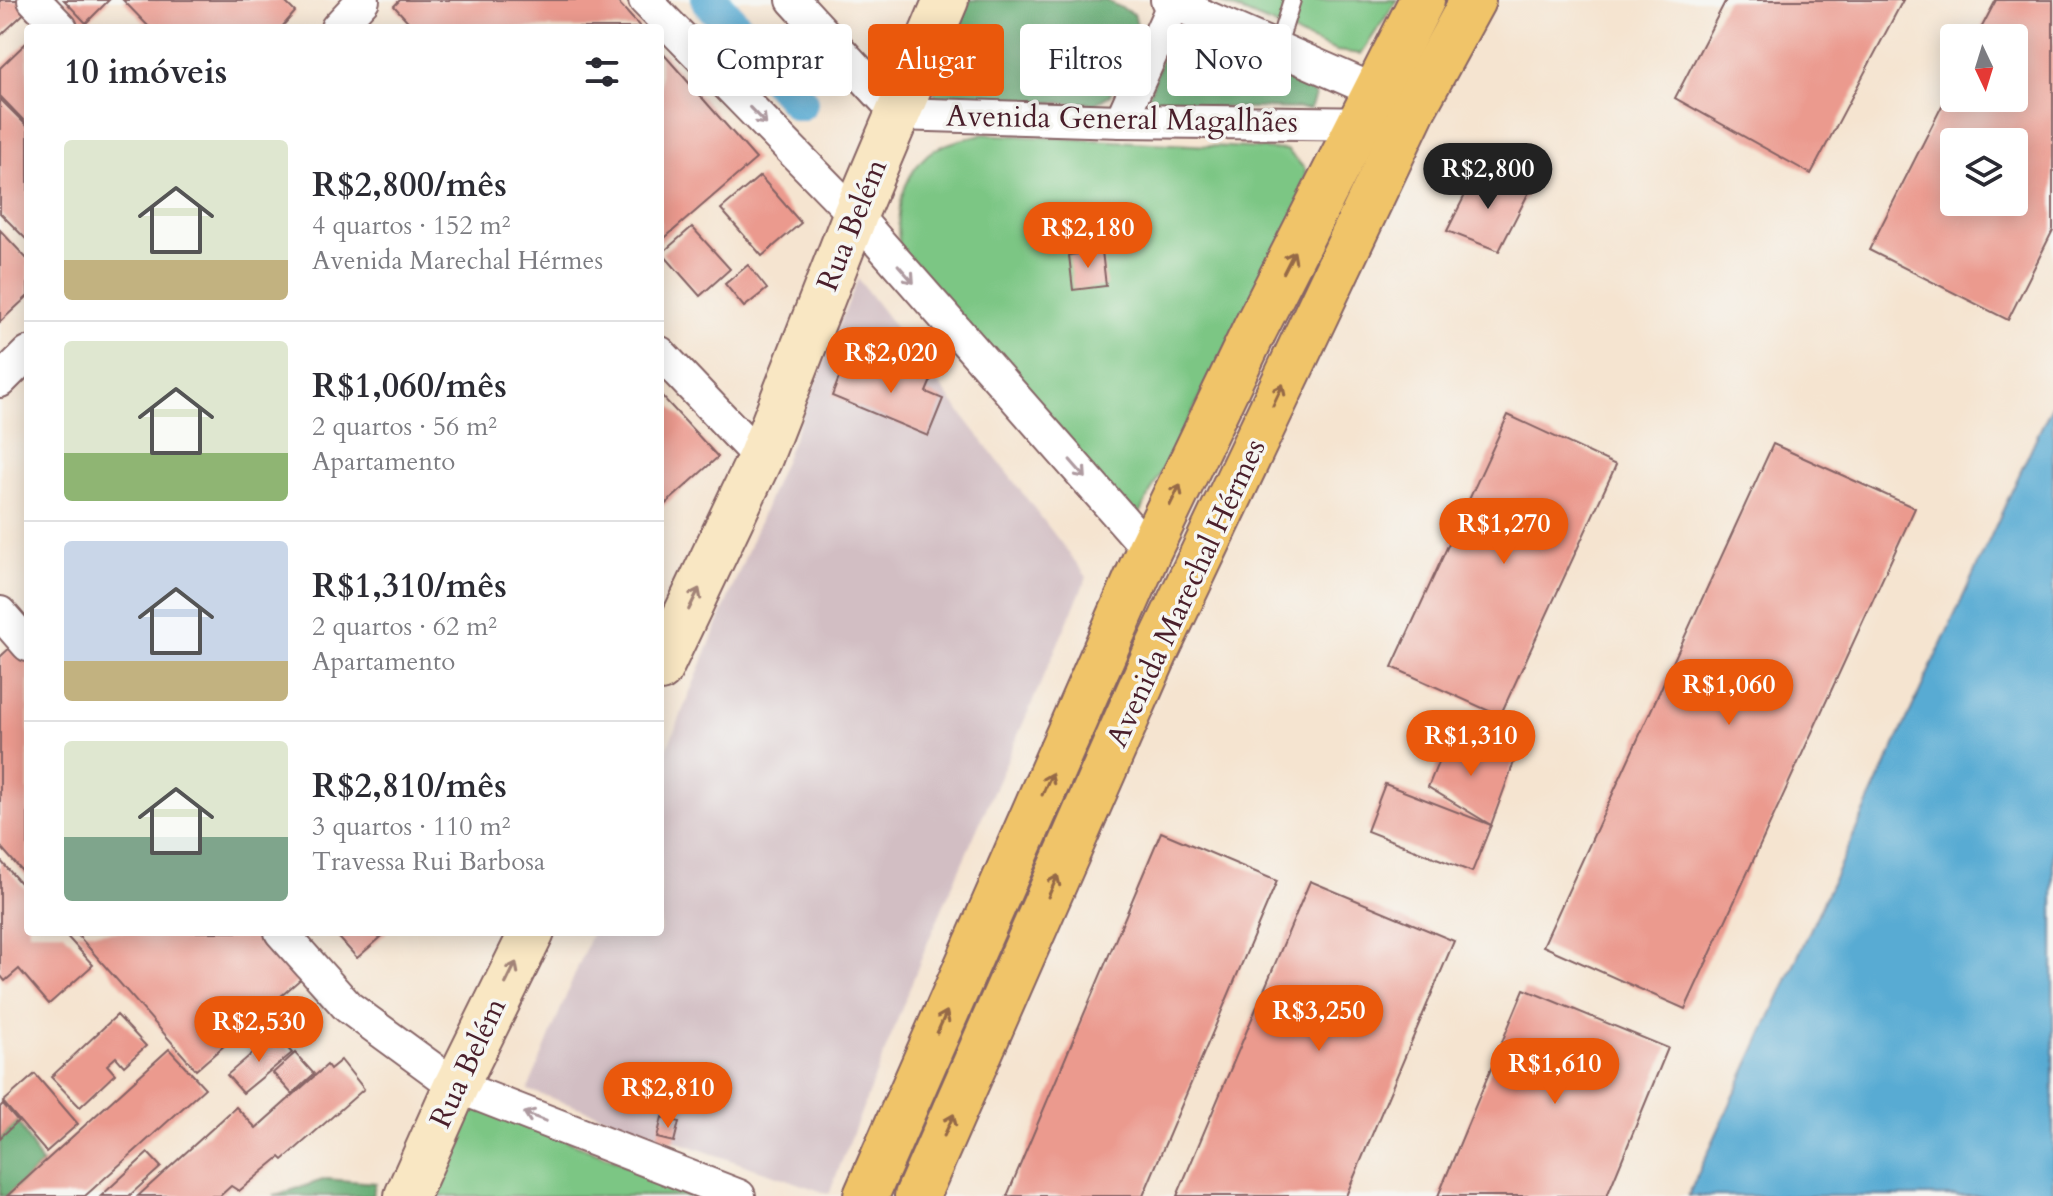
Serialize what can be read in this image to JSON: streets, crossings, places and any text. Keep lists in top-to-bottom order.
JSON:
{
  "streets": {
    "main road": ["Avenida Marechal Hérmes"],
    "street": ["Avenida General Magalhães", "Rua Belém"]
  },
  "crossings": [
    ["Avenida General Magalhães", "Rua Belém"],
    ["Avenida General Magalhães", "Avenida Marechal Hérmes"]
  ],
  "one_way": ["Rua Belém", "Avenida Marechal Hérmes"],
  "north": "bottom",
  "page": {
    "chip": [
      "Comprar",
      "Alugar",
      "Filtros",
      "Novo"
    ],
    "heading": "10 imóveis",
    "list": [
      {
        "name": "R$2,800/mês",
        "note": "4 quartos · 152 m² · Avenida Marechal Hérmes"
      },
      {
        "name": "R$1,060/mês",
        "note": "2 quartos · 56 m² · Apartamento"
      },
      {
        "name": "R$1,310/mês",
        "note": "2 quartos · 62 m² · Apartamento"
      },
      {
        "name": "R$2,810/mês",
        "note": "3 quartos · 110 m² · Travessa Rui Barbosa"
      }
    ],
    "price": [
      "R$2,800",
      "R$2,180",
      "R$2,020",
      "R$1,270",
      "R$1,060",
      "R$1,310",
      "R$3,250",
      "R$2,530",
      "R$1,610",
      "R$2,810"
    ]
  }
}
